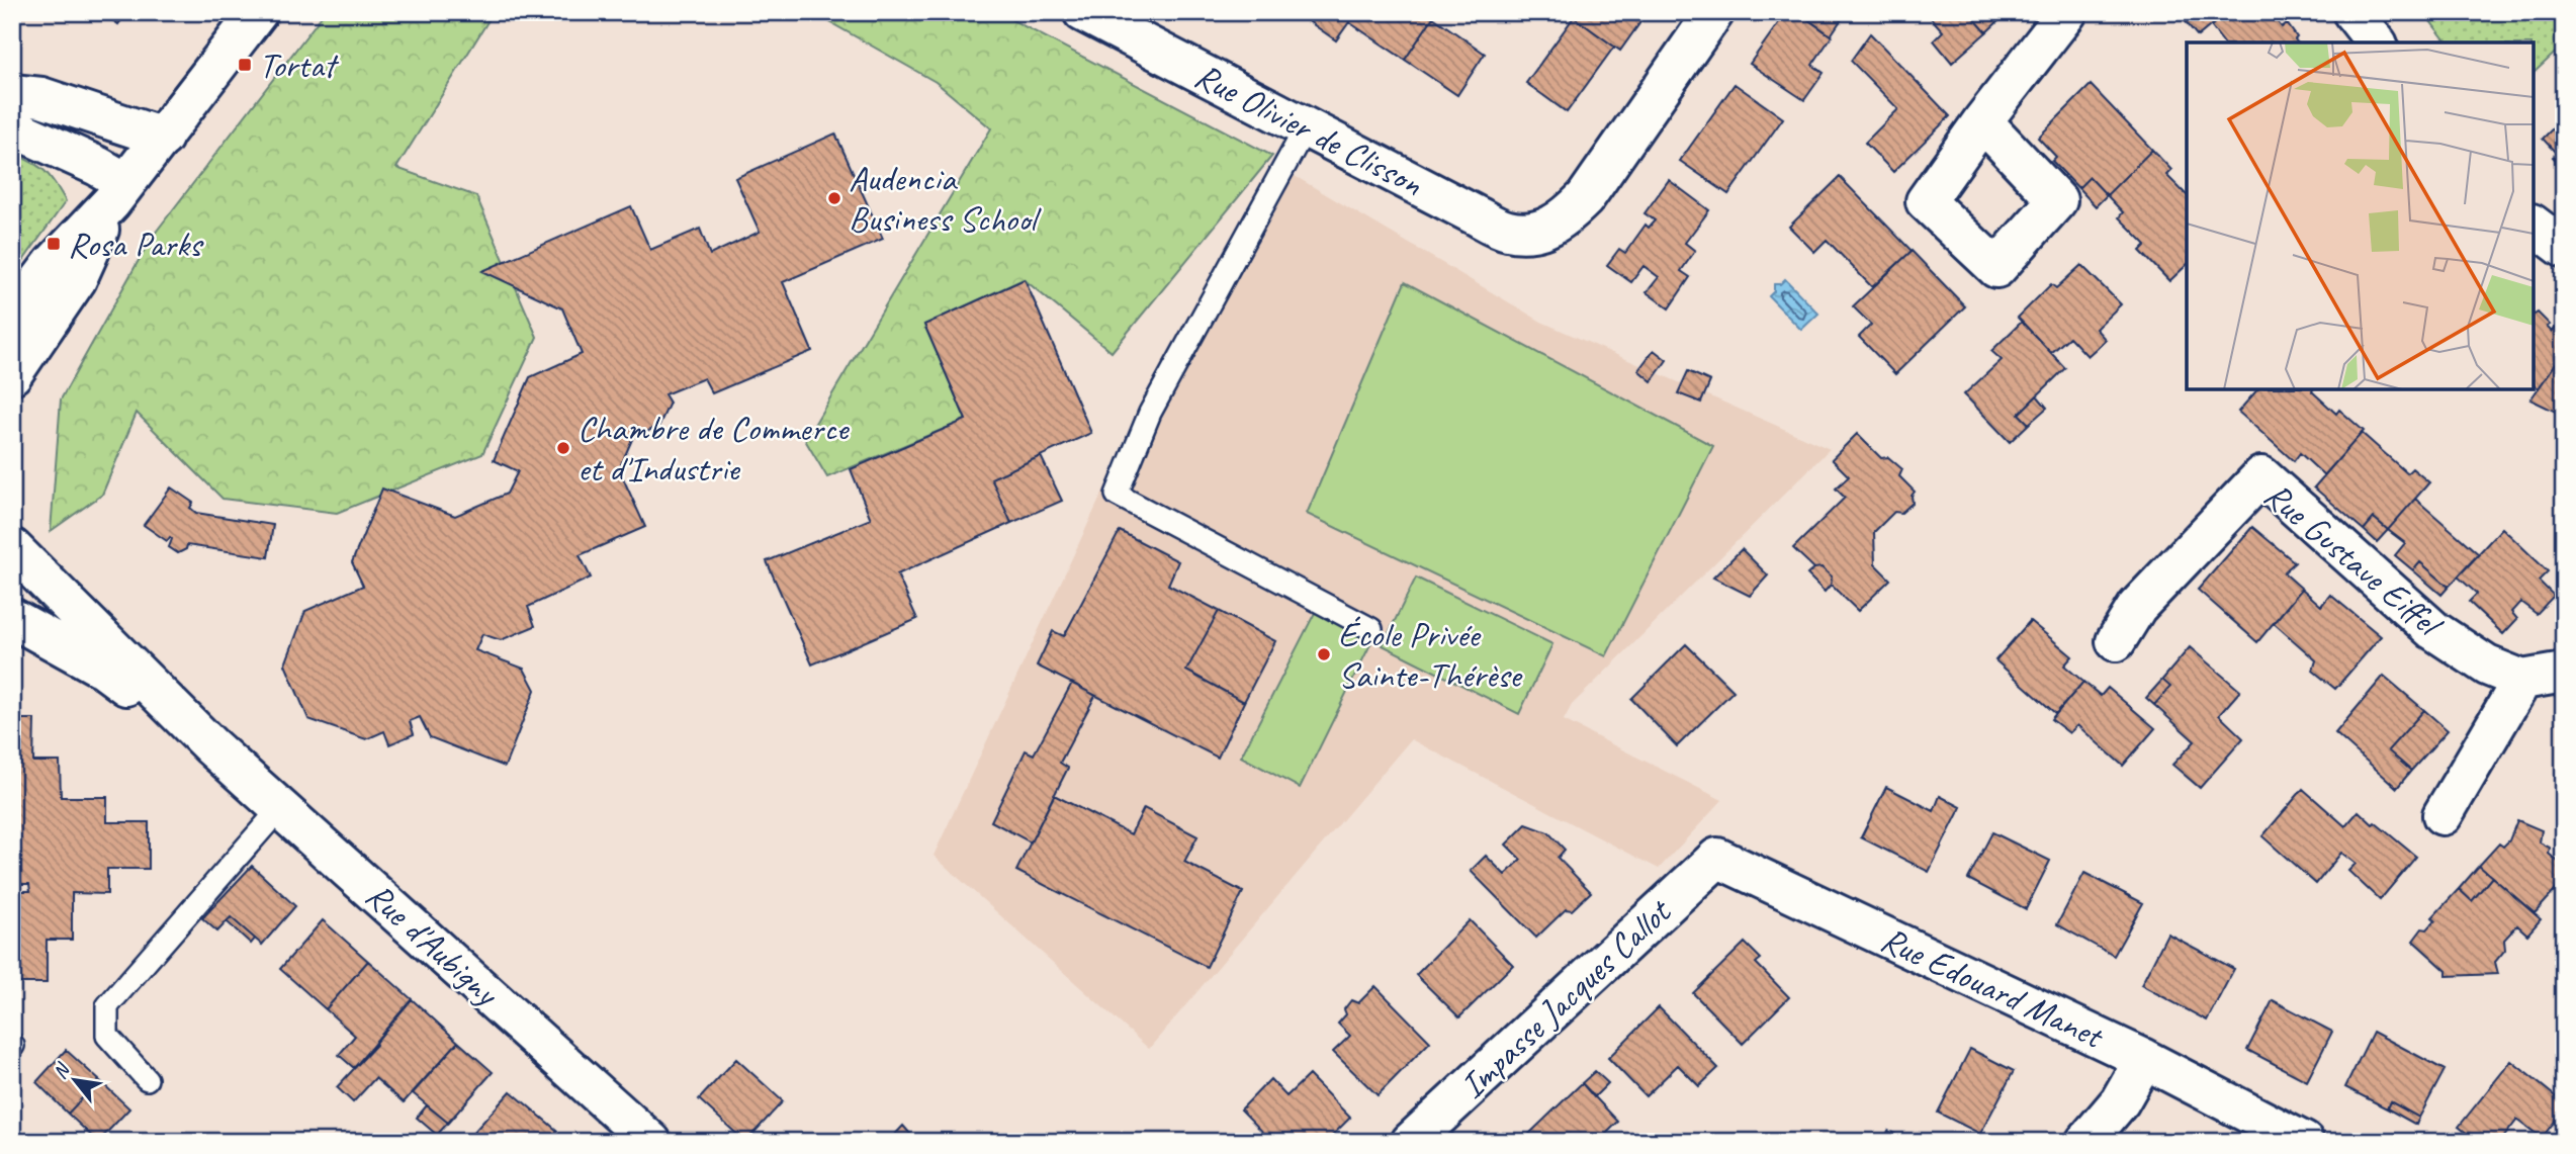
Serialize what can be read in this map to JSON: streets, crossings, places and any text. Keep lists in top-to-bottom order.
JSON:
{
  "streets": {
    "street": [
      "Rue Olivier de Clisson",
      "Rue Gustave Eiffel",
      "Rue d'Aubigny",
      "Rue Edouard Manet",
      "Impasse Jacques Callot"
    ]
  },
  "crossings": [
    ["Rue Edouard Manet", "Impasse Jacques Callot"]
  ],
  "places": {
    "transit": ["Tortat", "Rosa Parks"],
    "other": ["Audencia Business School", "Chambre de Commerce et d'Industrie", "École Privée Sainte-Thérèse"]
  },
  "north": "top left"
}
